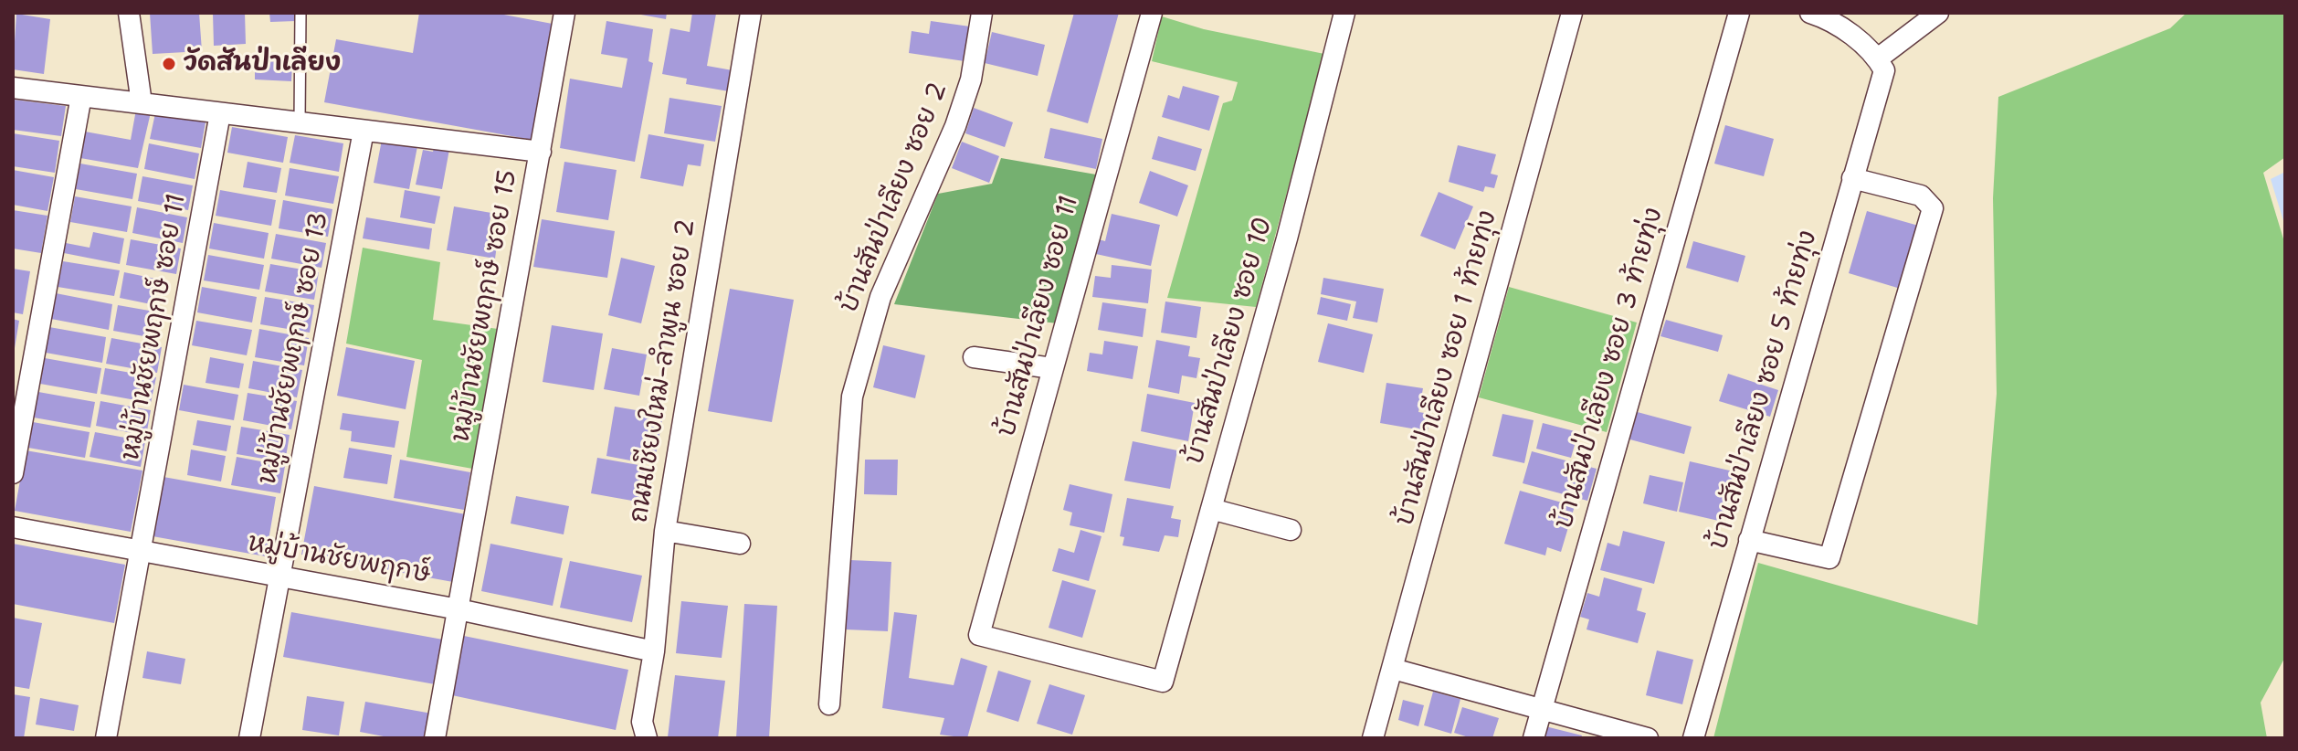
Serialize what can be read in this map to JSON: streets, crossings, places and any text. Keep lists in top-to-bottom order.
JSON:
{
  "streets": {
    "street": [
      "บ้านสันป่าเลียง ซอย 2",
      "หมู่บ้านชัยพฤกษ์ ซอย 15",
      "บ้านสันป่าเลียง ซอย 11",
      "หมู่บ้านชัยพฤกษ์ ซอย 11",
      "บ้านสันป่าเลียง ซอย 10",
      "หมู่บ้านชัยพฤกษ์ ซอย 13",
      "บ้านสันป่าเลียง ซอย 1 ท้ายทุ่ง",
      "บ้านสันป่าเลียง ซอย 3 ท้ายทุ่ง",
      "ถนนเชียงใหม่-ลำพูน ซอย 2",
      "บ้านสันป่าเลียง ซอย 5 ท้ายทุ่ง",
      "หมู่บ้านชัยพฤกษ์"
    ]
  },
  "crossings": [
    ["หมู่บ้านชัยพฤกษ์ ซอย 15", "หมู่บ้านชัยพฤกษ์"],
    ["บ้านสันป่าเลียง ซอย 11", "บ้านสันป่าเลียง ซอย 10"],
    ["หมู่บ้านชัยพฤกษ์ ซอย 11", "หมู่บ้านชัยพฤกษ์"],
    ["หมู่บ้านชัยพฤกษ์ ซอย 13", "หมู่บ้านชัยพฤกษ์"],
    ["ถนนเชียงใหม่-ลำพูน ซอย 2", "หมู่บ้านชัยพฤกษ์"]
  ],
  "places": ["วัดสันป่าเลียง"]
}
